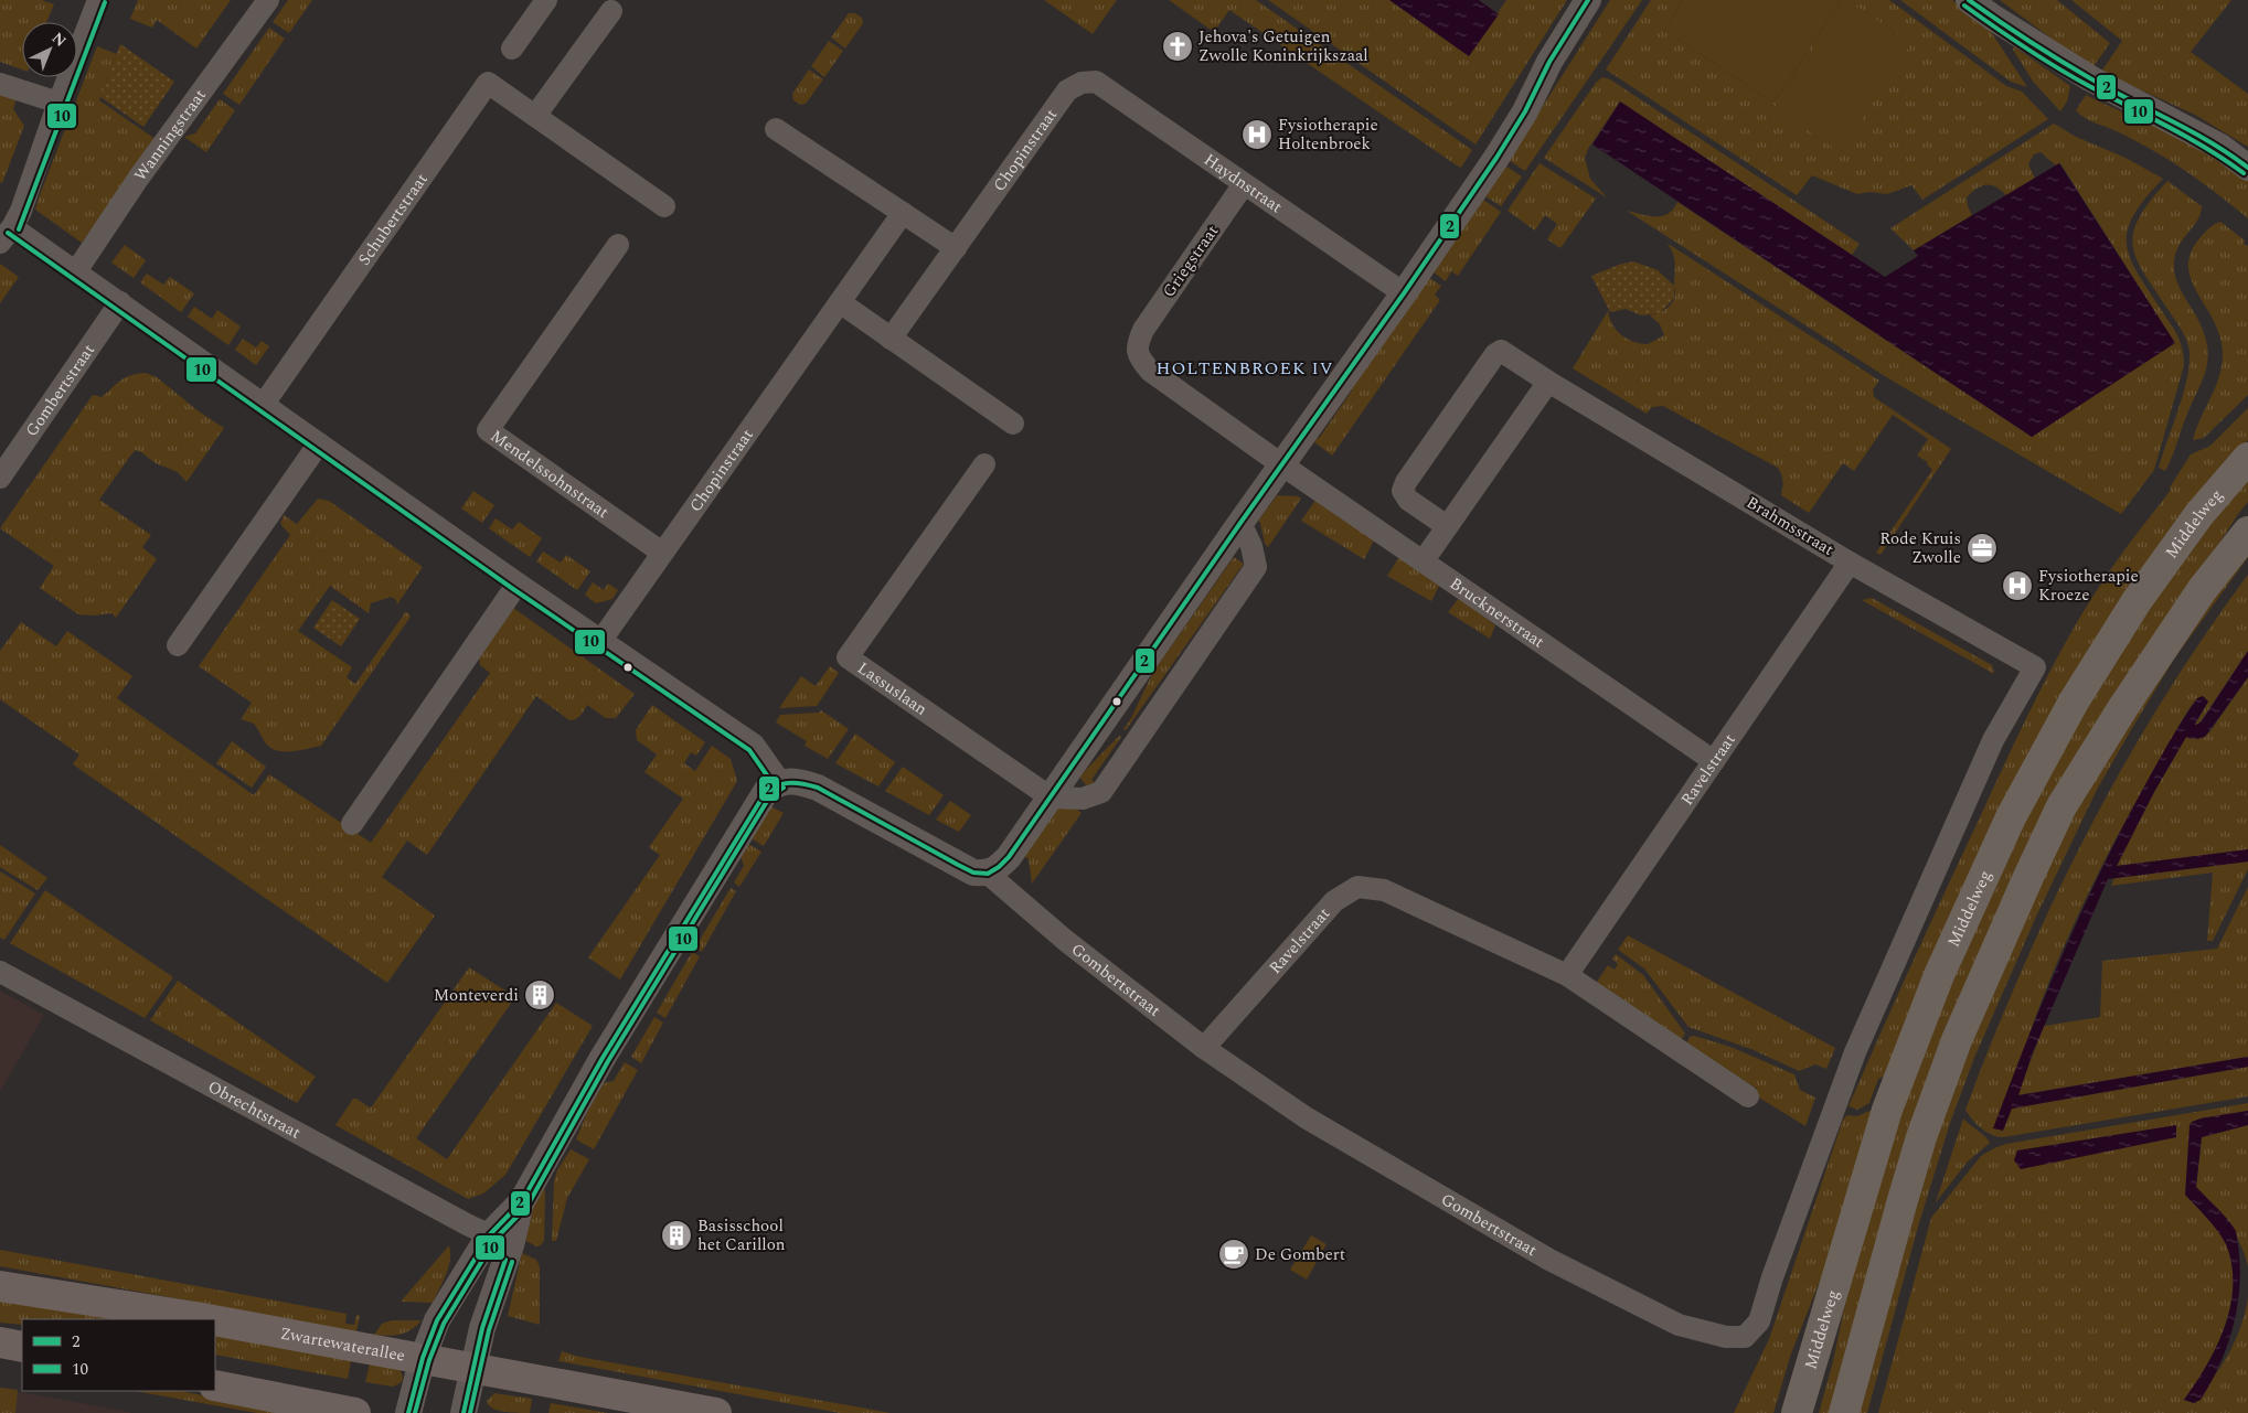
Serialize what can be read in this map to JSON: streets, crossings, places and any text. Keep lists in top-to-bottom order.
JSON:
{
  "streets": {
    "main road": ["Middelweg", "Zwartewaterallee"],
    "street": [
      "Wanningstraat",
      "Chopinstraat",
      "Haydnstraat",
      "Schubertstraat",
      "Griegstraat",
      "Gombertstraat",
      "Mendelssohnstraat",
      "Brahmsstraat",
      "Brucknerstraat",
      "Lassuslaan",
      "Ravelstraat",
      "Obrechtstraat"
    ]
  },
  "crossings": [
    ["Chopinstraat", "Haydnstraat"],
    ["Chopinstraat", "Mendelssohnstraat"],
    ["Haydnstraat", "Griegstraat"],
    ["Griegstraat", "Brucknerstraat"],
    ["Gombertstraat", "Brahmsstraat"],
    ["Gombertstraat", "Ravelstraat"],
    ["Brahmsstraat", "Ravelstraat"],
    ["Brucknerstraat", "Ravelstraat"]
  ],
  "districts": ["HOLTENBROEK IV"],
  "places": {
    "church": ["Jehova's Getuigen Zwolle Koninkrijkszaal"],
    "hospital": ["Fysiotherapie Holtenbroek", "Fysiotherapie Kroeze"],
    "office": ["Rode Kruis Zwolle"],
    "building": ["Monteverdi", "Basisschool het Carillon"],
    "cafe": ["De Gombert"]
  },
  "lines": ["transit line 2", "transit line 10"],
  "legend": ["2", "10"],
  "north": "top right"
}
